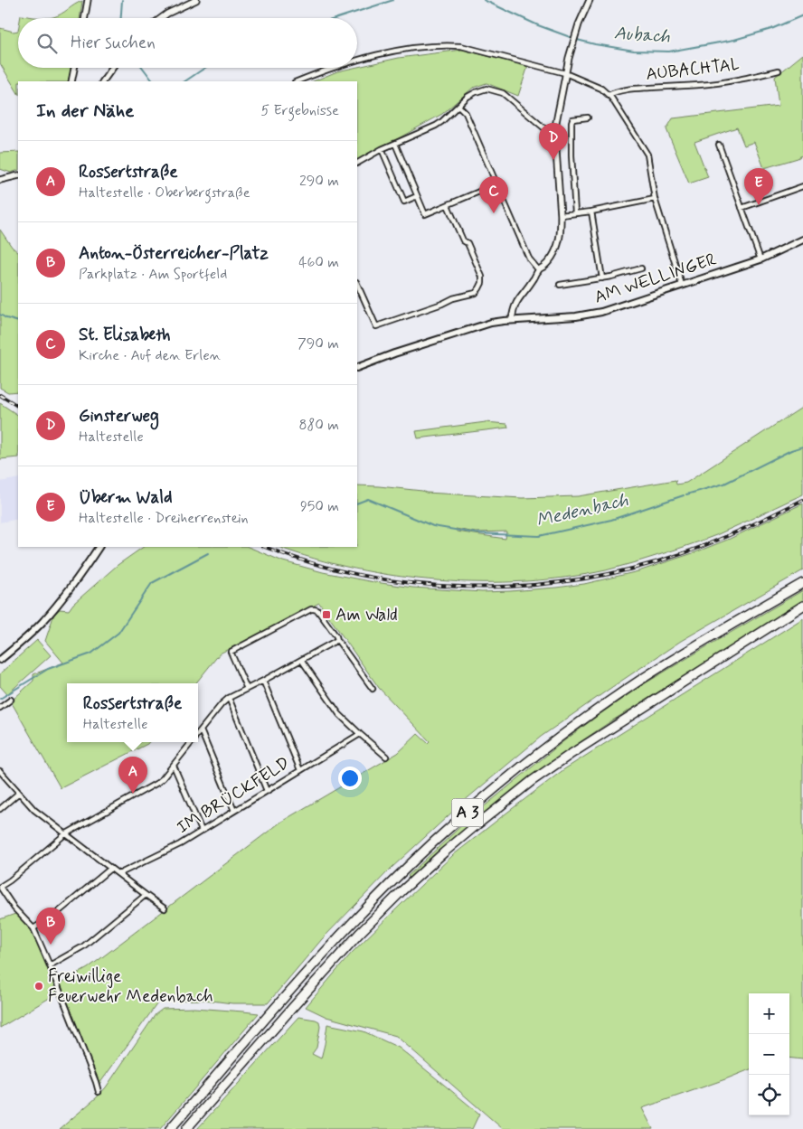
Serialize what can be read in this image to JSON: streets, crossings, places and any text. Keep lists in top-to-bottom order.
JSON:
{
  "streets": {
    "highway": ["A 3"],
    "main road": ["AM WELLINGER"],
    "street": ["AUBACHTAL", "IM BRÜCKFELD"]
  },
  "water": ["Aubach", "Medenbach"],
  "places": {
    "transit": ["Am Wald"],
    "other": ["Freiwillige Feuerwehr Medenbach"]
  },
  "page": {
    "search": "Hier suchen",
    "heading": ["In der Nähe", "5 Ergebnisse"],
    "pins": [
      "D",
      "E",
      "C",
      "A",
      "B"
    ],
    "list": [
      {
        "mark": "A",
        "name": "Rossertstraße",
        "note": "Haltestelle · Oberbergstraße",
        "value": "290 m"
      },
      {
        "mark": "B",
        "name": "Anton-Österreicher-Platz",
        "note": "Parkplatz · Am Sportfeld",
        "value": "460 m"
      },
      {
        "mark": "C",
        "name": "St. Elisabeth",
        "note": "Kirche · Auf den Erlen",
        "value": "790 m"
      },
      {
        "mark": "D",
        "name": "Ginsterweg",
        "note": "Haltestelle",
        "value": "880 m"
      },
      {
        "mark": "E",
        "name": "Überm Wald",
        "note": "Haltestelle · Dreiherrenstein",
        "value": "950 m"
      }
    ],
    "popup": ["Rossertstraße", "Haltestelle"],
    "map_buttons": ["+", "−"]
  }
}
